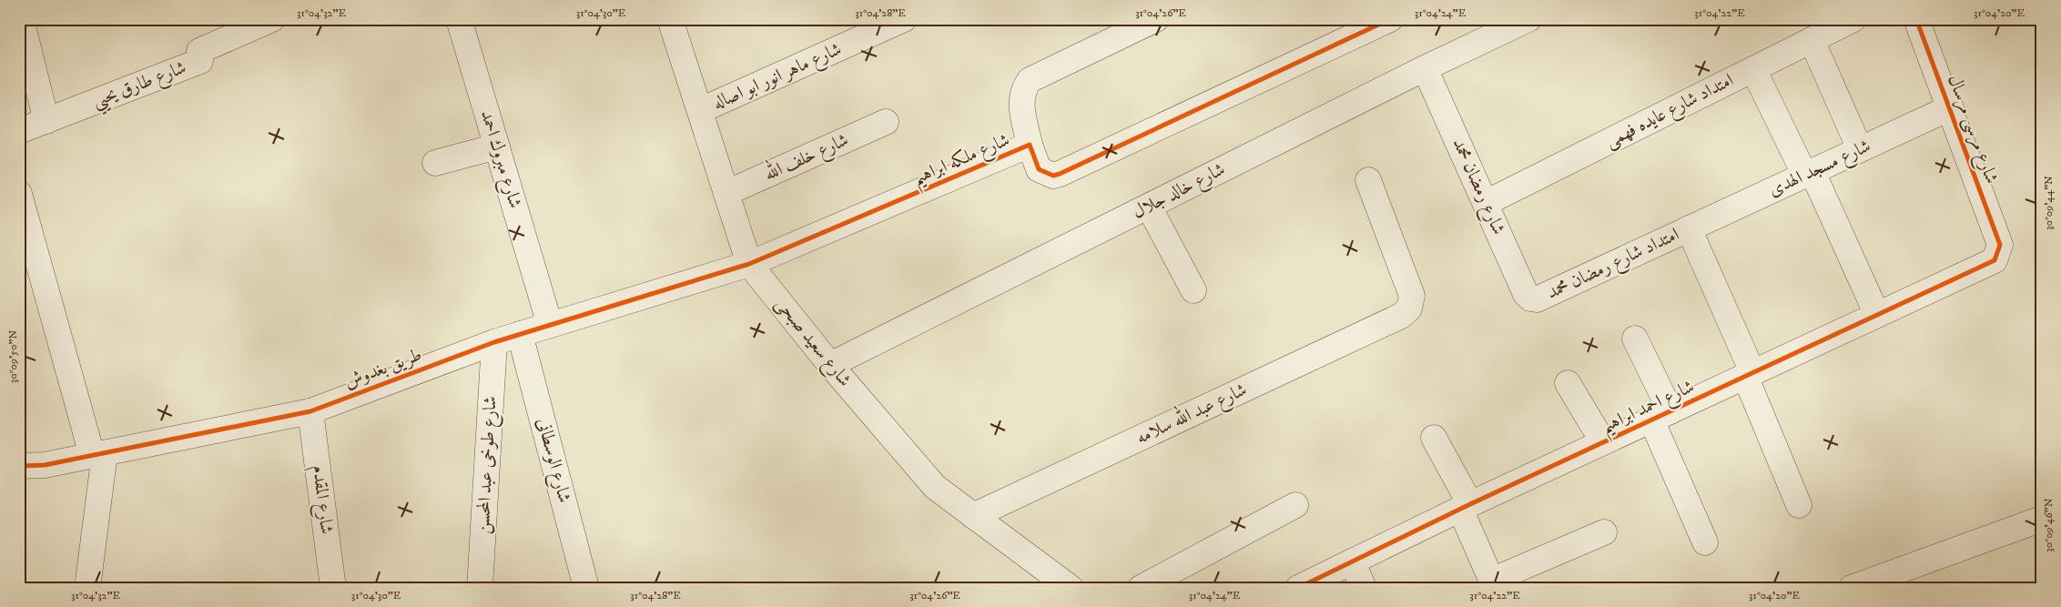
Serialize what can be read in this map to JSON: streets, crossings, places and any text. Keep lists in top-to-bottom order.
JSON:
{
  "streets": {
    "street": [
      "شارع ماهر انور ابو اصاله",
      "شارع طارق يحيي",
      "امتداد شارع عايده فهمى",
      "شارع مرسى مرسال",
      "شارع خلف الله",
      "شارع مبروك احمد",
      "شارع ملكه ابراهيم",
      "شارع مسجد الهدى",
      "شارع رمضان محمد",
      "شارع خالد جلال",
      "امتداد شارع رمضان محمد",
      "شارع سعيد صبحى",
      "طريق بغدوش",
      "شارع احمد ابراهيم",
      "شارع عبد الله سلامه",
      "شارع الوسطانى",
      "شارع طوخى عبد المحسن",
      "شارع المقدم"
    ]
  },
  "crossings": [
    ["شارع ماهر انور ابو اصاله", "شارع سعيد صبحى"],
    ["امتداد شارع عايده فهمى", "شارع رمضان محمد"],
    ["شارع مرسى مرسال", "شارع مسجد الهدى"],
    ["شارع مرسى مرسال", "شارع احمد ابراهيم"],
    ["شارع خلف الله", "شارع سعيد صبحى"],
    ["شارع مبروك احمد", "طريق بغدوش"],
    ["شارع ملكه ابراهيم", "شارع سعيد صبحى"],
    ["شارع ملكه ابراهيم", "طريق بغدوش"],
    ["شارع مسجد الهدى", "امتداد شارع رمضان محمد"],
    ["شارع رمضان محمد", "شارع خالد جلال"],
    ["شارع رمضان محمد", "امتداد شارع رمضان محمد"],
    ["شارع خالد جلال", "شارع سعيد صبحى"],
    ["شارع سعيد صبحى", "طريق بغدوش"],
    ["شارع سعيد صبحى", "شارع عبد الله سلامه"],
    ["طريق بغدوش", "شارع الوسطانى"],
    ["طريق بغدوش", "شارع طوخى عبد المحسن"],
    ["طريق بغدوش", "شارع المقدم"]
  ],
  "coordinates": [
    "31°04'32\"E",
    "31°04'30\"E",
    "31°04'28\"E",
    "31°04'26\"E",
    "31°04'24\"E",
    "31°04'22\"E",
    "31°04'20\"E",
    "30°09'44\"N",
    "30°09'50\"N",
    "30°09'46\"N"
  ]
}
